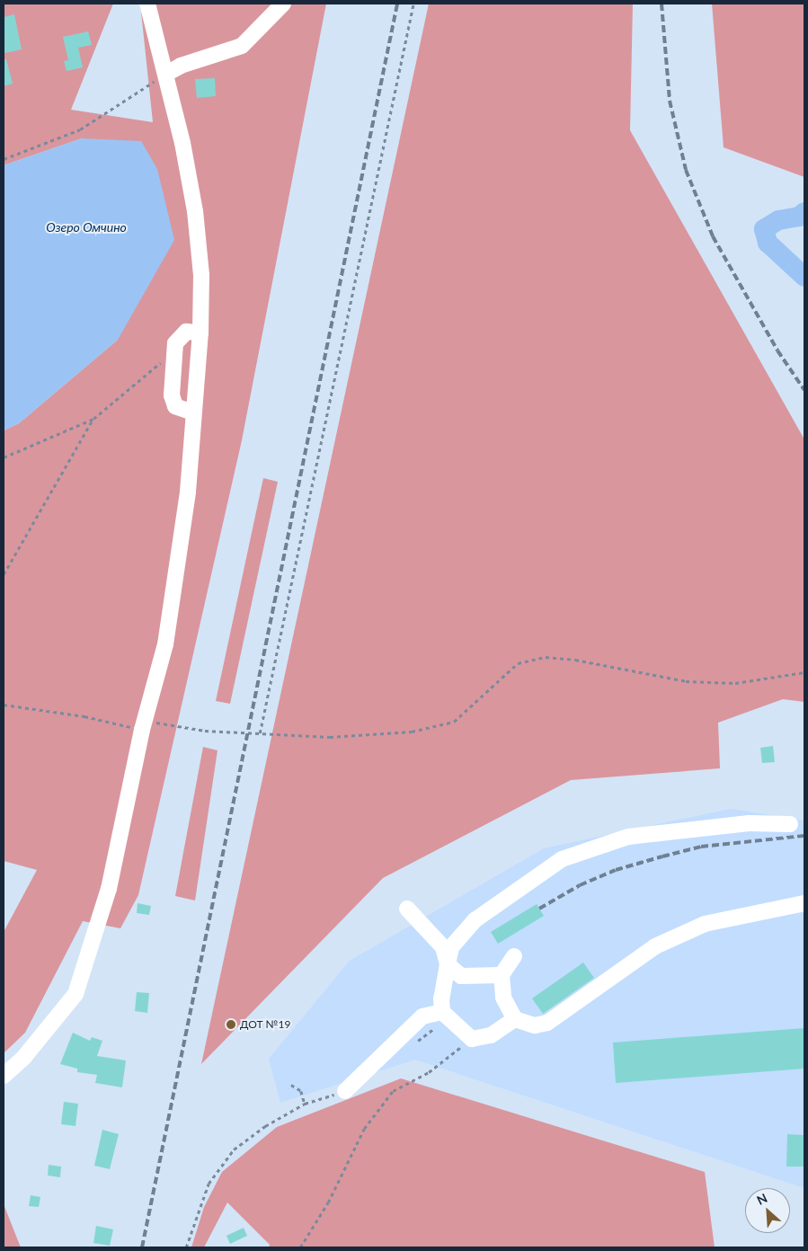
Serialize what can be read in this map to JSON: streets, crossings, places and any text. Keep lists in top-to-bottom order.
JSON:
{
  "water": ["Озеро Омчино"],
  "places": ["ДОТ №19"],
  "north": "top left"
}
